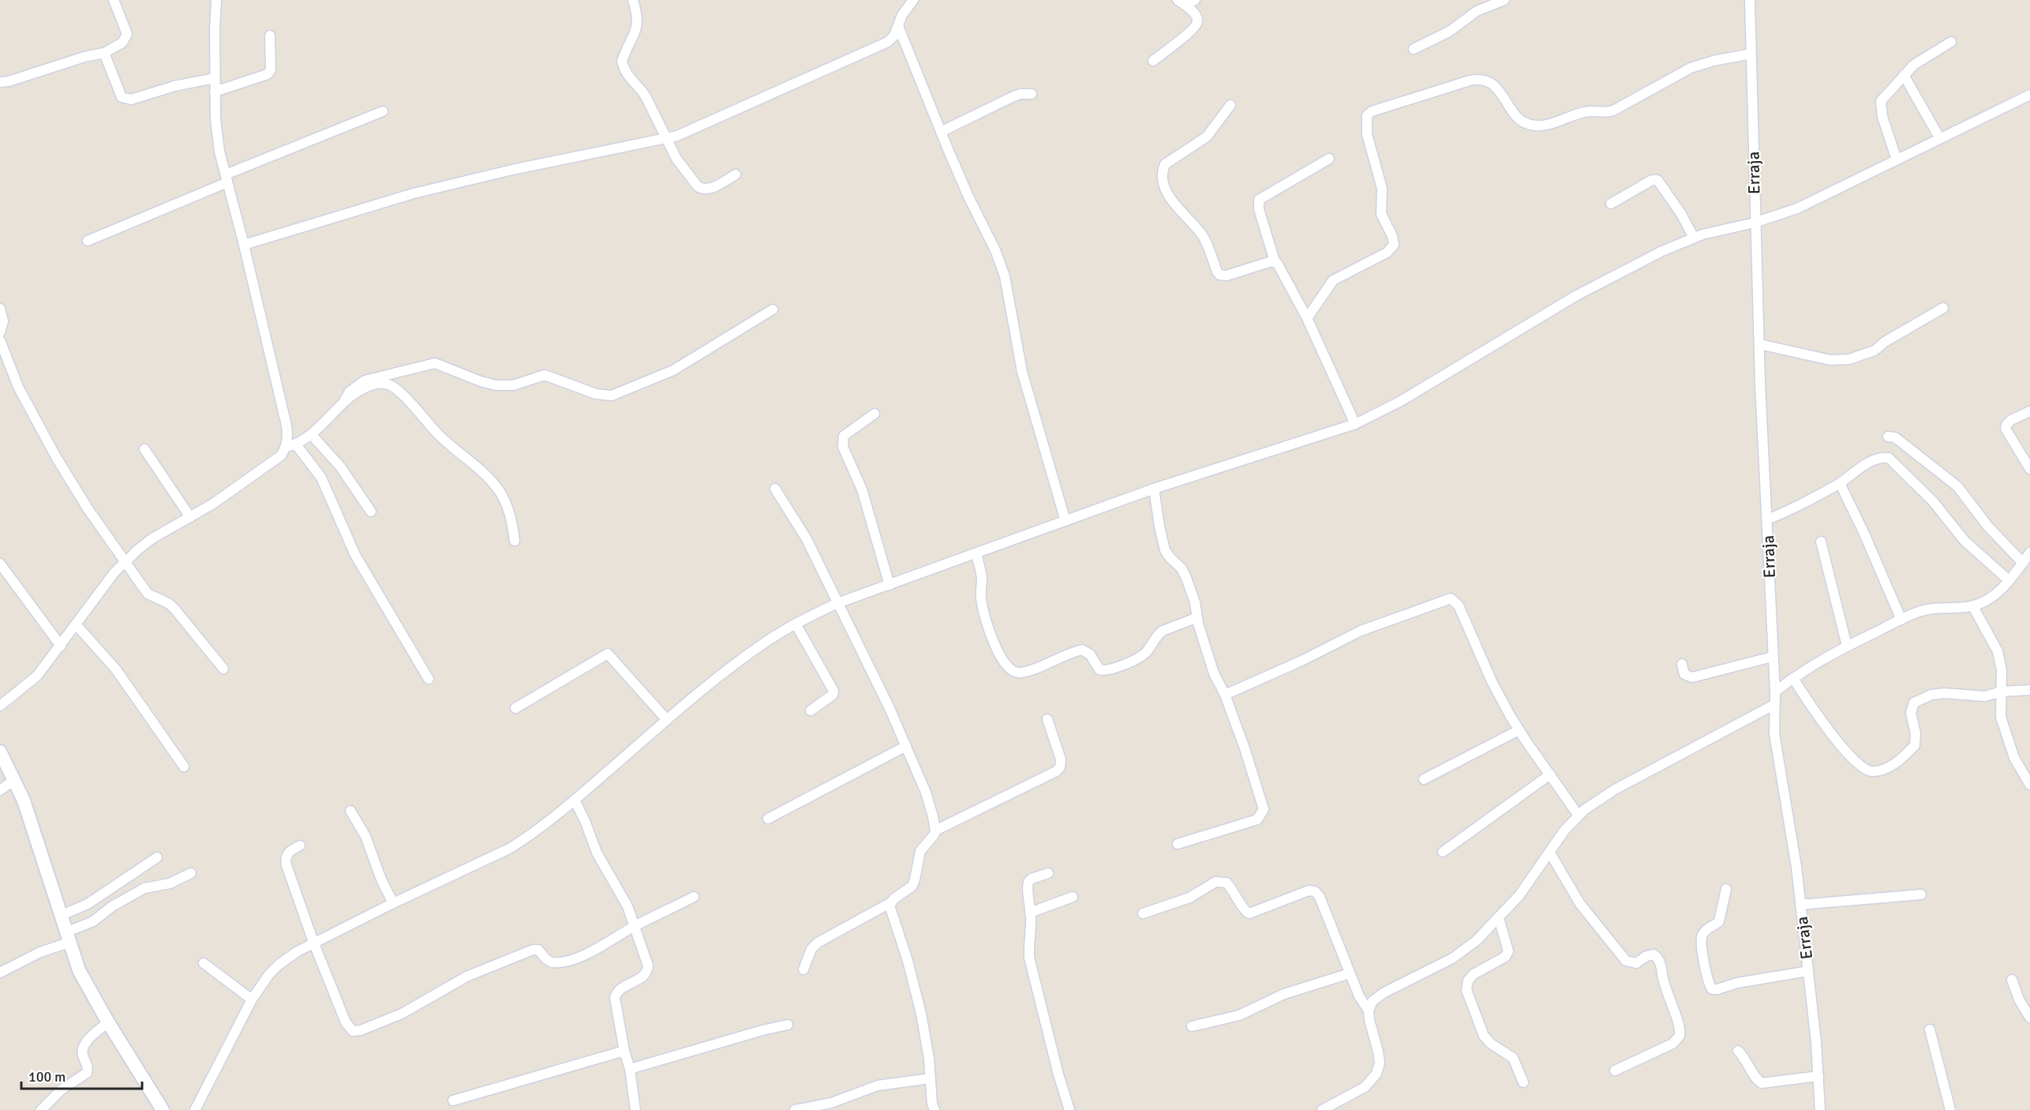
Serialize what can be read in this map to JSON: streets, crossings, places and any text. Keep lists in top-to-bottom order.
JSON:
{
  "streets": {
    "street": ["Erraja"]
  },
  "scale_bar": "100 m"
}
